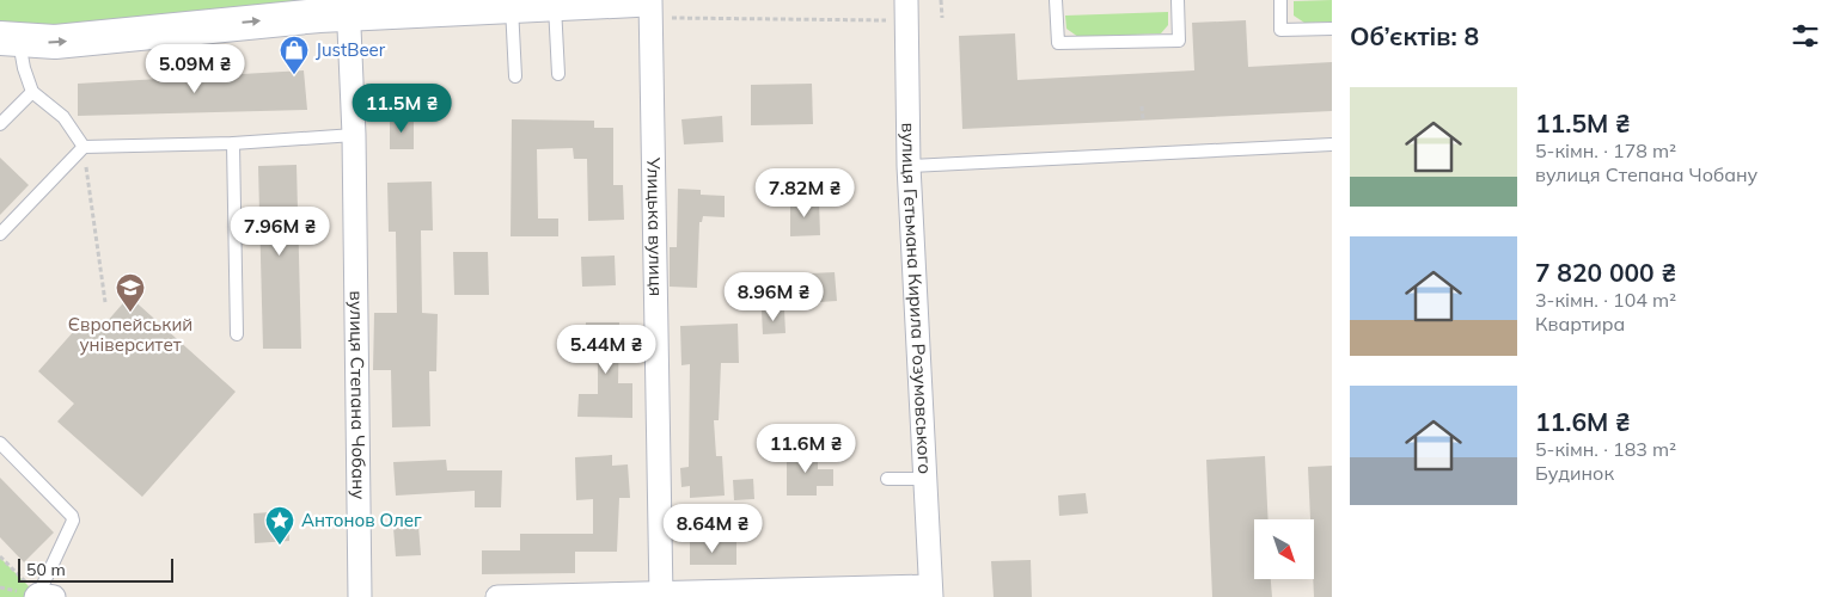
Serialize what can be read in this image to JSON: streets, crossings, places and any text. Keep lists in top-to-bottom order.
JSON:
{
  "streets": {
    "street": ["Улицька вулиця", "вулиця Гетьмана Кирила Розумовського", "вулиця Степана Чобану"]
  },
  "places": {
    "shop": ["JustBeer"],
    "school or university": ["Європейський університет"],
    "place": ["Антонов Олег"]
  },
  "scale_bar": "50 m",
  "north": "bottom right",
  "page": {
    "heading": "Об’єктів: 8",
    "price": [
      "5.09M ₴",
      "11.5M ₴",
      "7.82M ₴",
      "7.96M ₴",
      "8.96M ₴",
      "5.44M ₴",
      "11.6M ₴",
      "8.64M ₴"
    ],
    "list": [
      {
        "name": "11.5M ₴",
        "note": "5-кімн. · 178 m² · вулиця Степана Чобану"
      },
      {
        "name": "7 820 000 ₴",
        "note": "3-кімн. · 104 m² · Квартира"
      },
      {
        "name": "11.6M ₴",
        "note": "5-кімн. · 183 m² · Будинок"
      }
    ],
    "scale": "50 m"
  }
}
